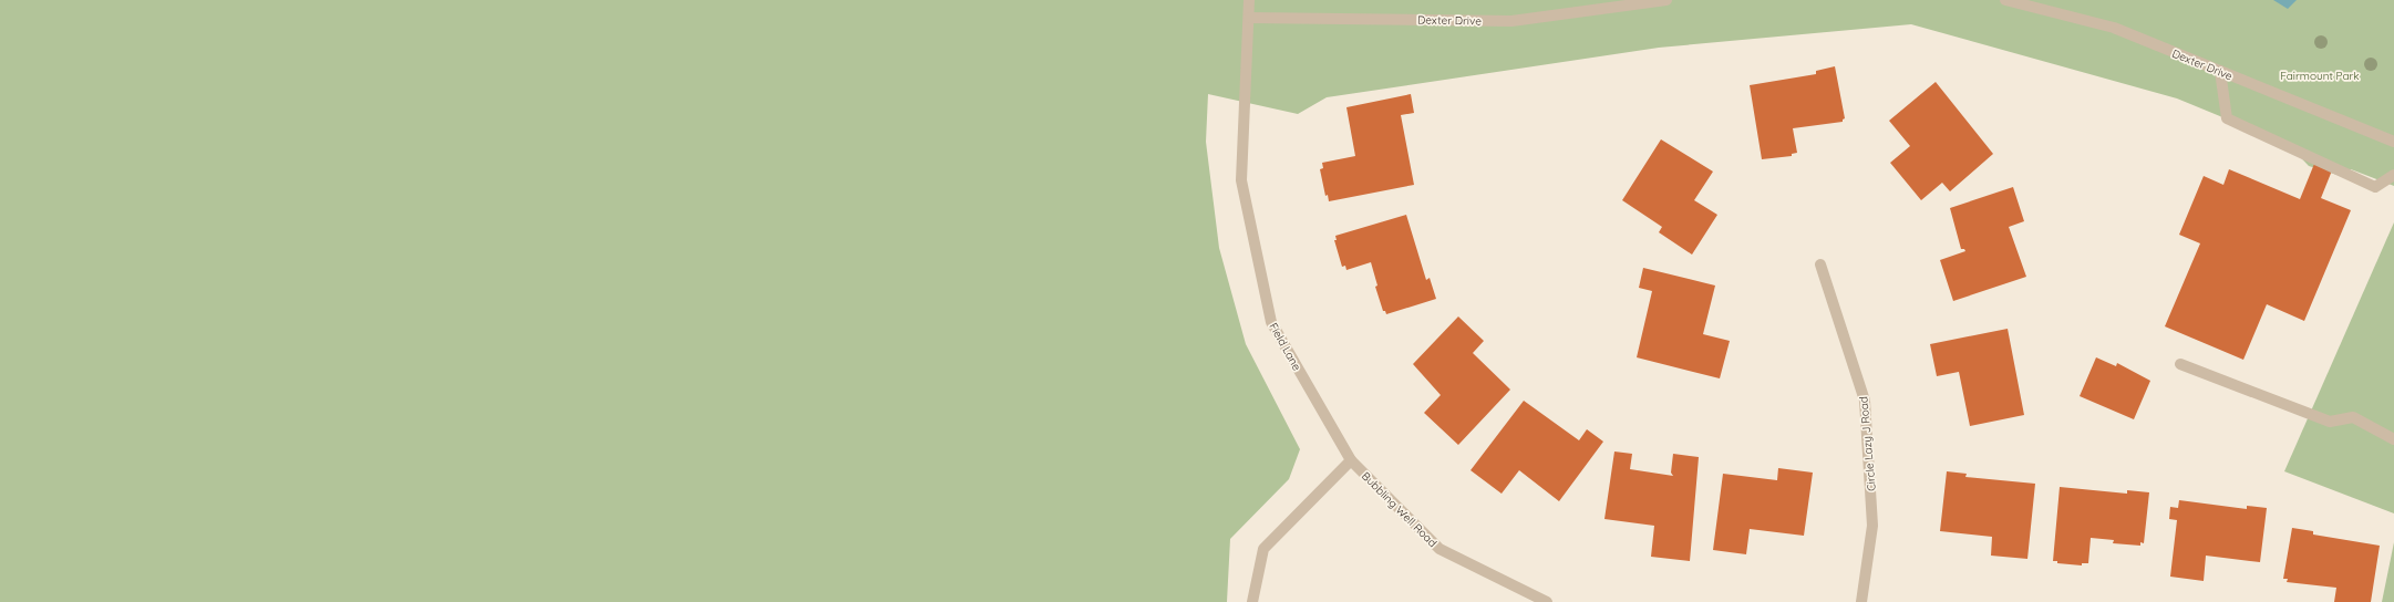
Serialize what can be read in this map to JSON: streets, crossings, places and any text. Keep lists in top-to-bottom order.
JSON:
{
  "streets": {
    "street": [
      "Dexter Drive",
      "Field Lane",
      "Circle Lazy J Road",
      "Bubbling Well Road"
    ]
  },
  "crossings": [
    ["Dexter Drive", "Field Lane"],
    ["Field Lane", "Bubbling Well Road"]
  ],
  "parks": ["Fairmount Park"]
}
